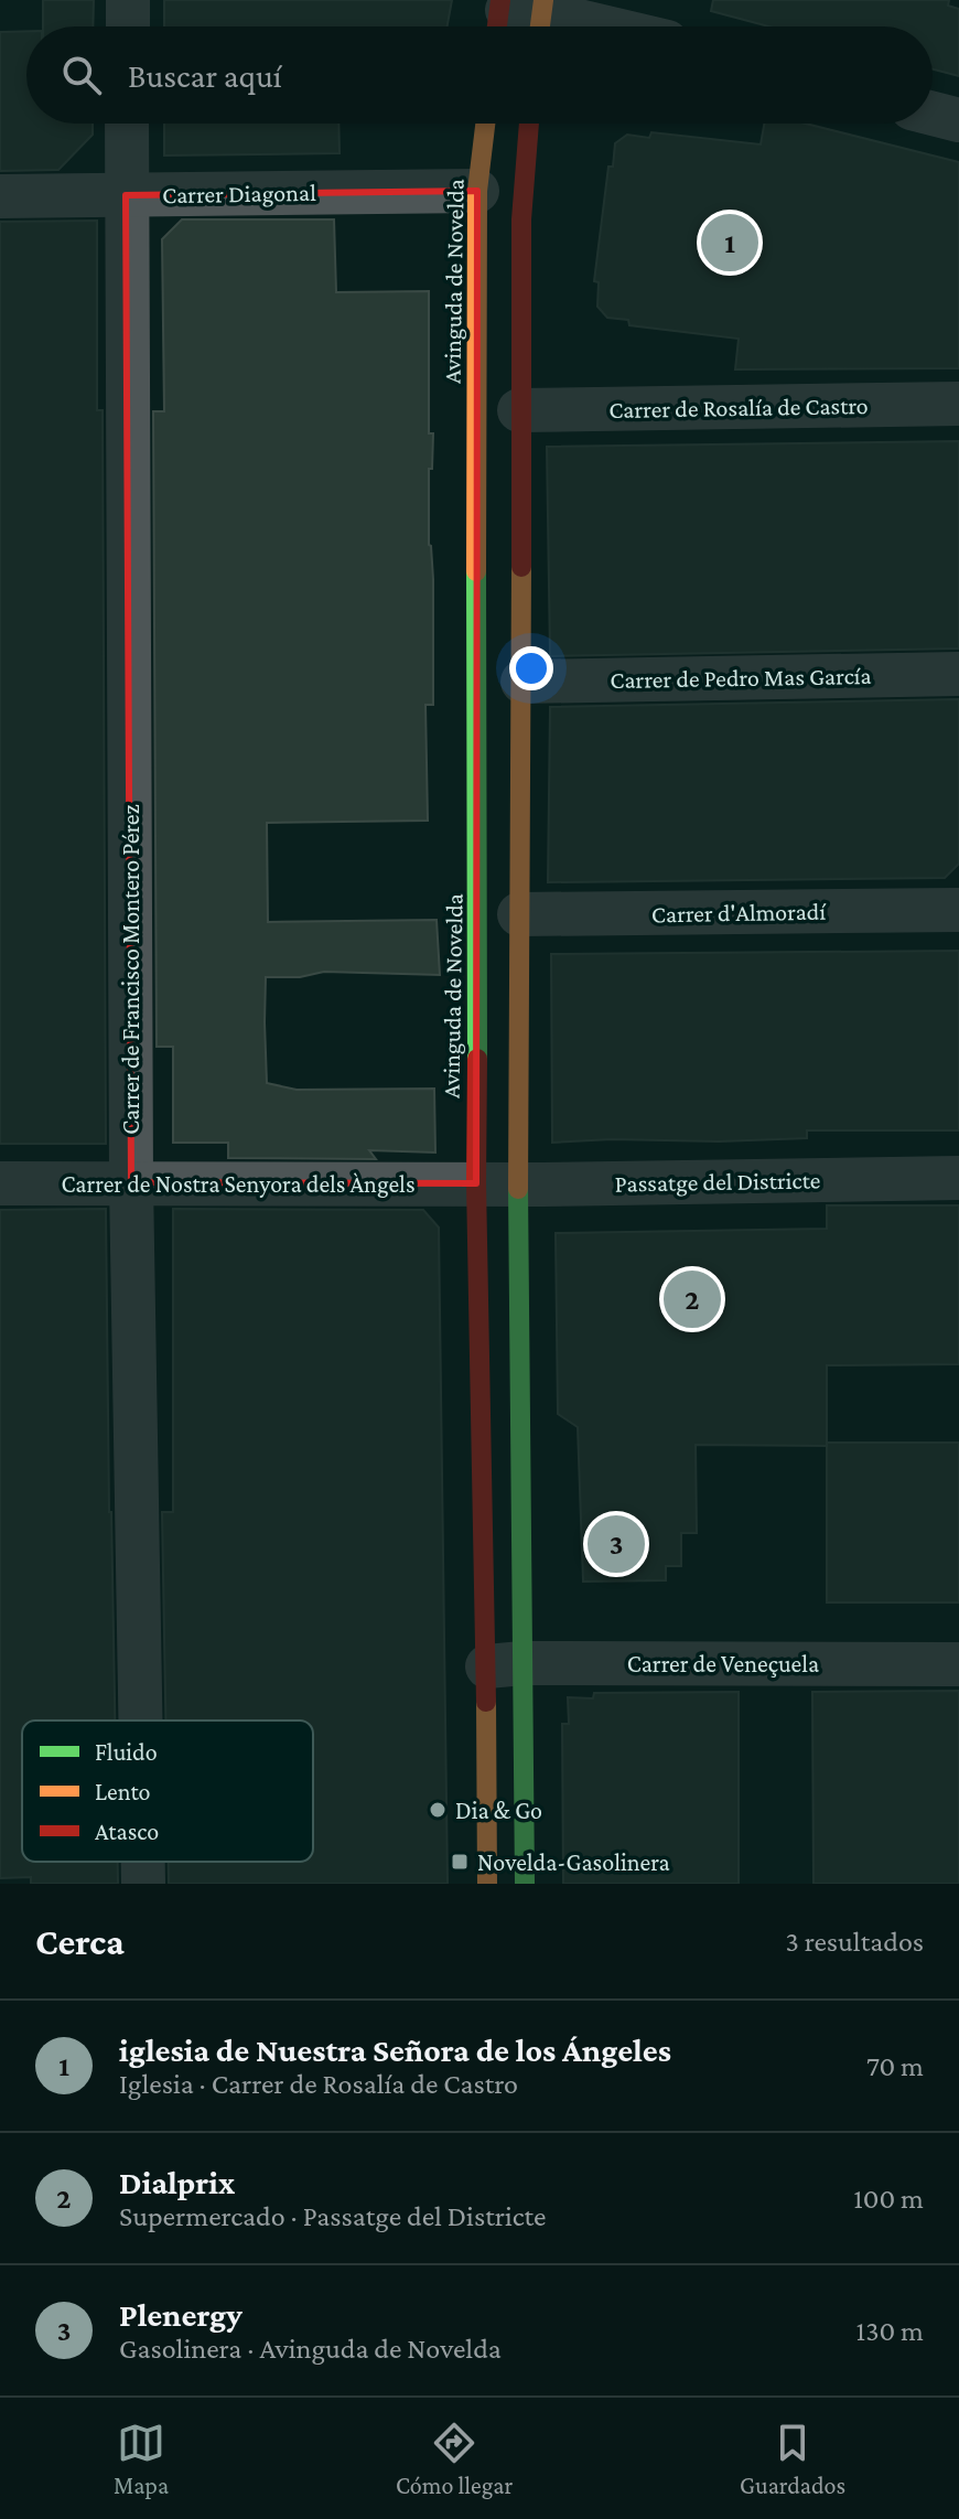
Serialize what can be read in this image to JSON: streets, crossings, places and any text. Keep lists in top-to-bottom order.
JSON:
{
  "streets": {
    "main road": ["Avinguda de Novelda"],
    "street": [
      "Carrer Diagonal",
      "Carrer de Rosalía de Castro",
      "Carrer de Pedro Mas García",
      "Carrer d'Almoradí",
      "Carrer de Francisco Montero Pérez",
      "Passatge del Districte",
      "Carrer de Nostra Senyora dels Àngels",
      "Carrer de Veneçuela"
    ]
  },
  "crossings": [
    ["Carrer Diagonal", "Avinguda de Novelda"],
    ["Carrer Diagonal", "Carrer de Francisco Montero Pérez"],
    ["Avinguda de Novelda", "Carrer de Rosalía de Castro"],
    ["Avinguda de Novelda", "Carrer de Pedro Mas García"],
    ["Avinguda de Novelda", "Carrer d'Almoradí"],
    ["Avinguda de Novelda", "Passatge del Districte"],
    ["Avinguda de Novelda", "Carrer de Nostra Senyora dels Àngels"],
    ["Avinguda de Novelda", "Carrer de Veneçuela"],
    ["Carrer de Francisco Montero Pérez", "Carrer de Nostra Senyora dels Àngels"],
    ["Passatge del Districte", "Carrer de Nostra Senyora dels Àngels"]
  ],
  "places": {
    "other": ["Dia & Go"],
    "transit": ["Novelda-Gasolinera"]
  },
  "legend": ["Fluido", "Lento", "Atasco"],
  "page": {
    "search": "Buscar aquí",
    "pins": ["1", "2", "3"],
    "heading": ["Cerca", "3 resultados"],
    "list": [
      {
        "mark": "1",
        "name": "iglesia de Nuestra Señora de los Ángeles",
        "note": "Iglesia · Carrer de Rosalía de Castro",
        "value": "70 m"
      },
      {
        "mark": "2",
        "name": "Dialprix",
        "note": "Supermercado · Passatge del Districte",
        "value": "100 m"
      },
      {
        "mark": "3",
        "name": "Plenergy",
        "note": "Gasolinera · Avinguda de Novelda",
        "value": "130 m"
      }
    ],
    "nav": ["Mapa", "Cómo llegar", "Guardados"]
  }
}
